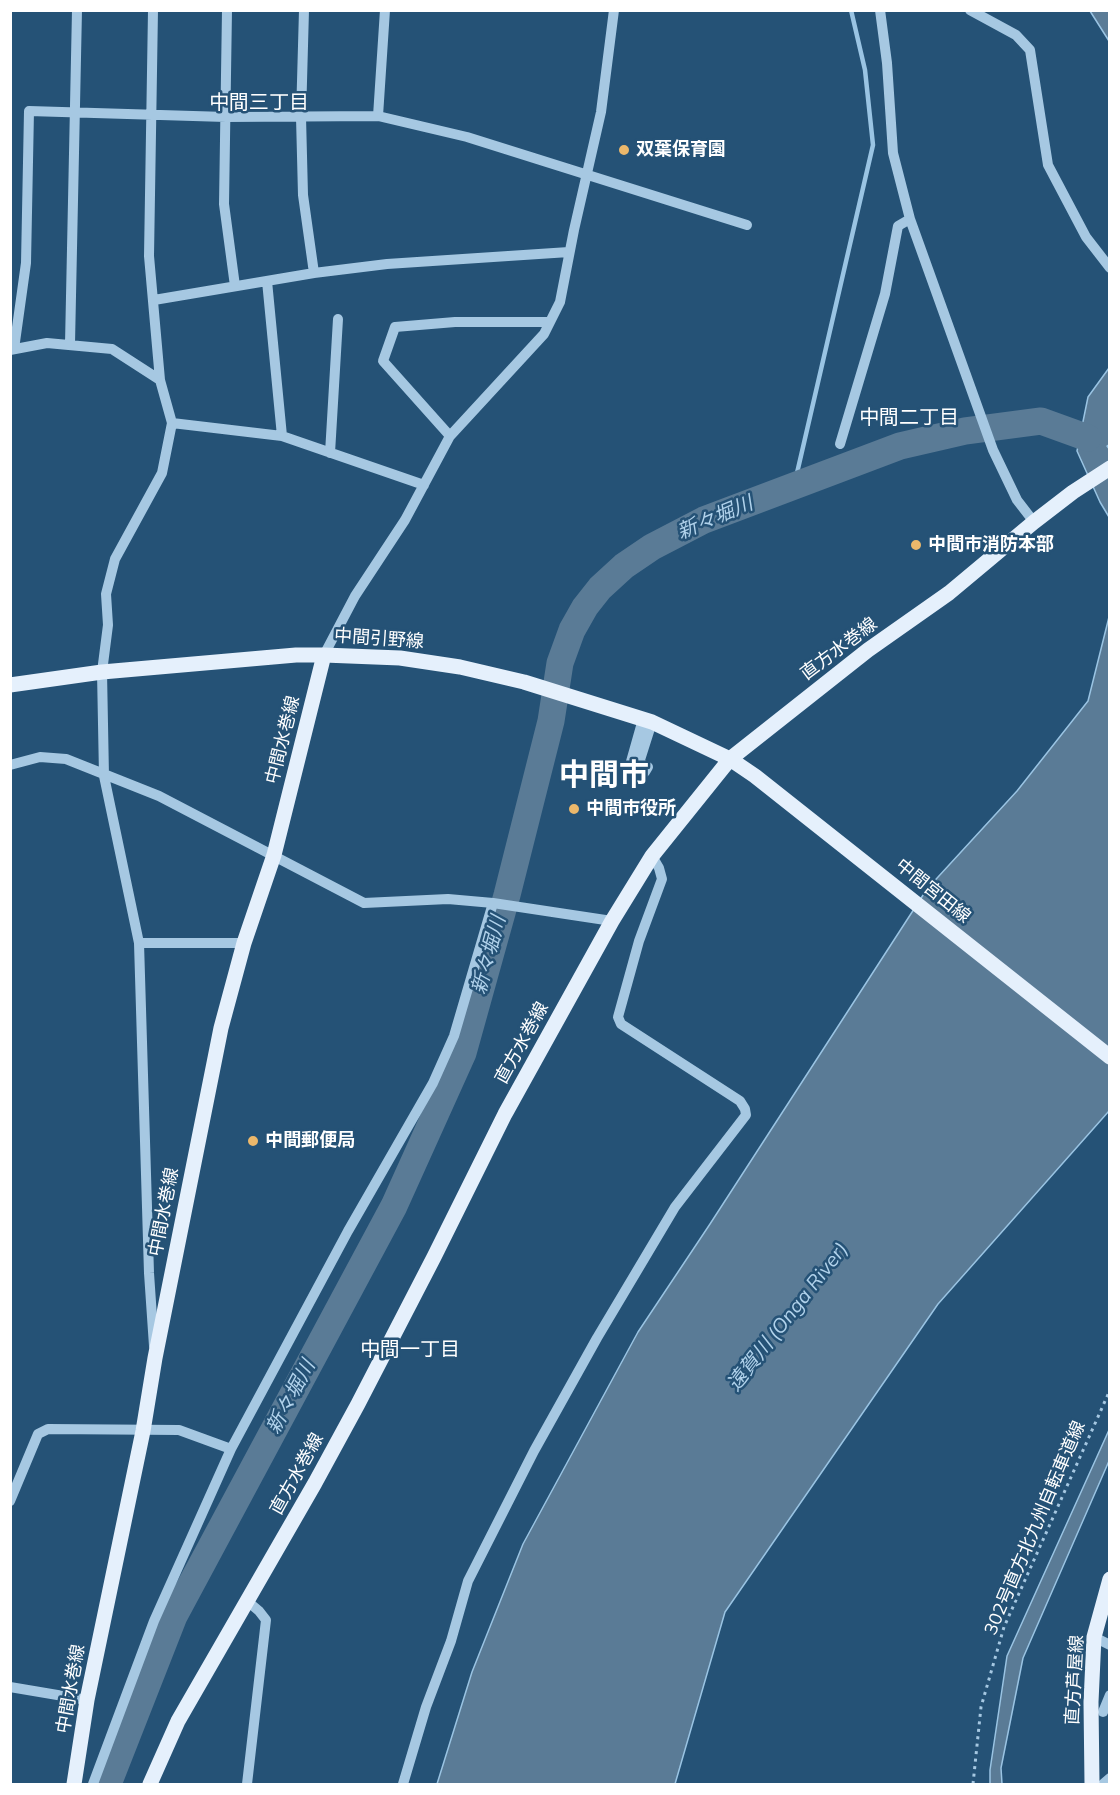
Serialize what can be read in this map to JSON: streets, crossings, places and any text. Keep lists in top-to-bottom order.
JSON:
{
  "streets": {
    "main road": [
      "中間引野線",
      "直方水巻線",
      "中間水巻線",
      "中間宮田線",
      "直方芦屋線"
    ],
    "path": ["302号直方北九州自転車道線"]
  },
  "crossings": [
    ["中間引野線", "直方水巻線"],
    ["中間引野線", "中間水巻線"],
    ["中間引野線", "中間宮田線"],
    ["直方水巻線", "中間宮田線"]
  ],
  "districts": [
    "中間三丁目",
    "中間二丁目",
    "中間市",
    "中間一丁目"
  ],
  "water": ["新々堀川", "遠賀川 (Onga River)"],
  "places": [
    "双葉保育園",
    "中間市消防本部",
    "中間市役所",
    "中間郵便局"
  ]
}
